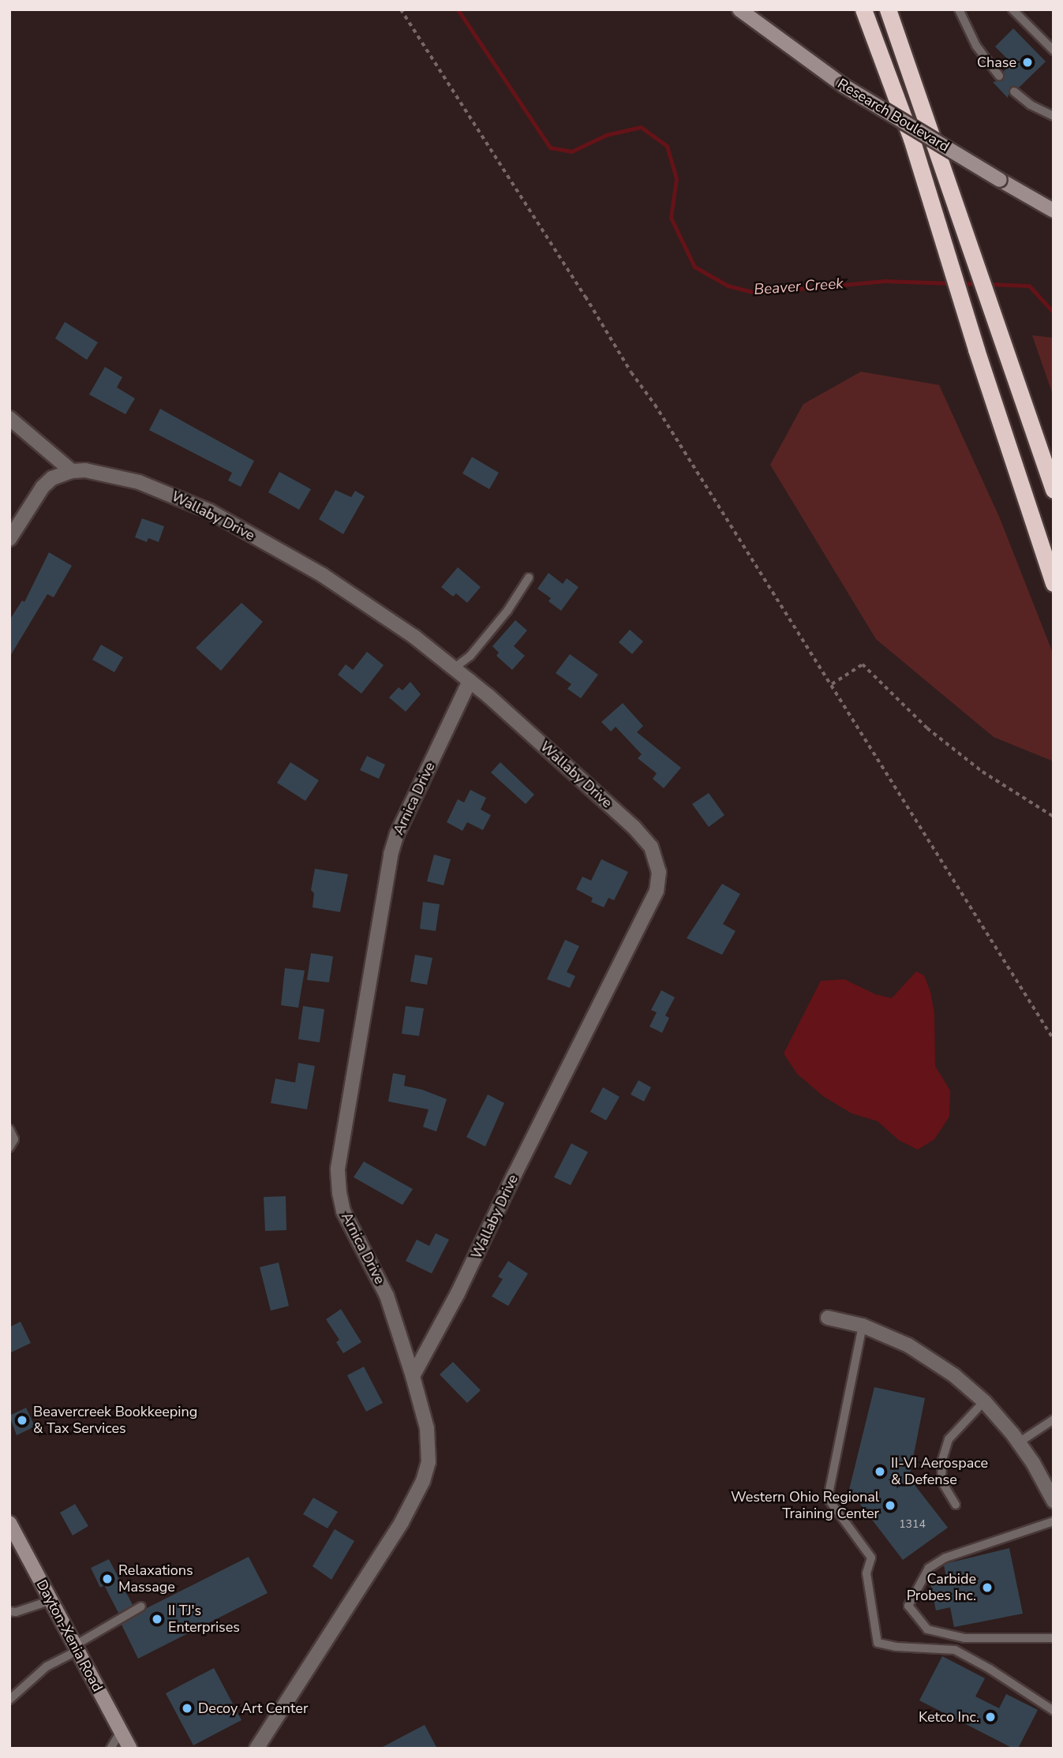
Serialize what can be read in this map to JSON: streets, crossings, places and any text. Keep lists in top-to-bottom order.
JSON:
{
  "streets": {
    "main road": ["Research Boulevard", "Dayton-Xenia Road"],
    "street": ["Wallaby Drive", "Arnica Drive"]
  },
  "crossings": [
    ["Wallaby Drive", "Arnica Drive"]
  ],
  "water": ["Beaver Creek"],
  "places": [
    "Chase",
    "Beavercreek Bookkeeping & Tax Services",
    "II-VI Aerospace & Defense",
    "Western Ohio Regional Training Center",
    "Relaxations Massage",
    "Carbide Probes Inc.",
    "II TJ's Enterprises",
    "Decoy Art Center",
    "Ketco Inc."
  ],
  "house_numbers": ["1314"]
}
